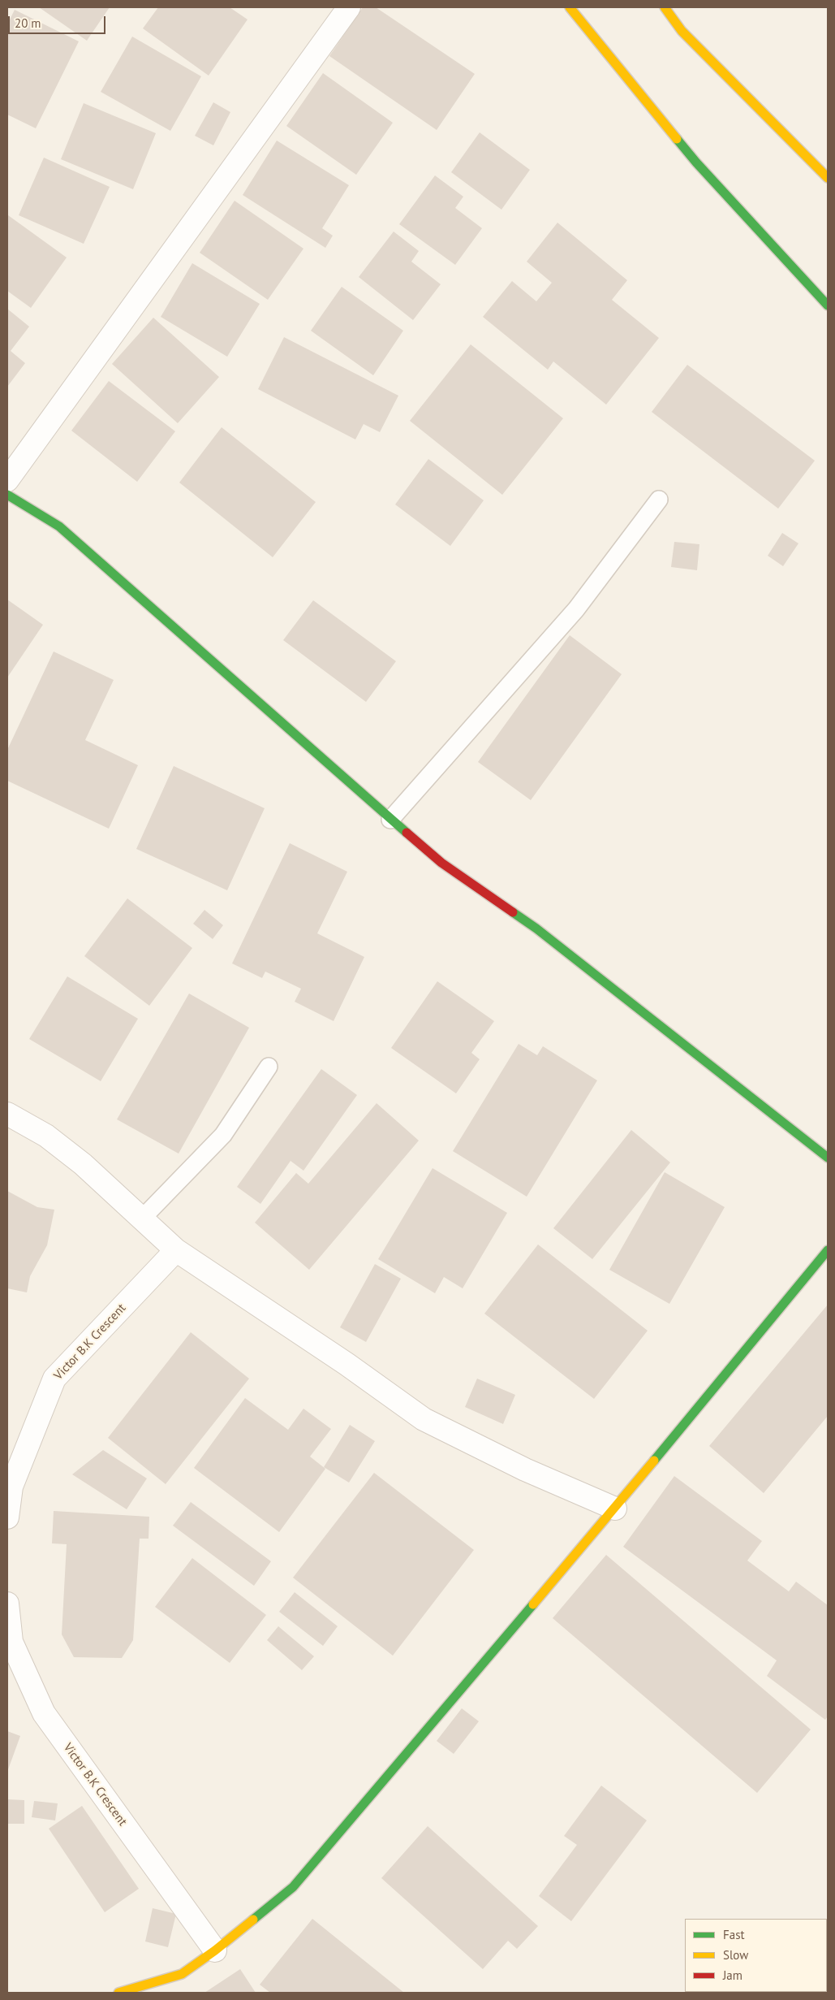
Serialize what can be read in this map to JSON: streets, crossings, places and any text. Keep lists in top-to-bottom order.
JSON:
{
  "streets": {
    "street": ["Victor B.K Crescent"]
  },
  "legend": ["Fast", "Slow", "Jam"],
  "scale_bar": "20 m"
}
